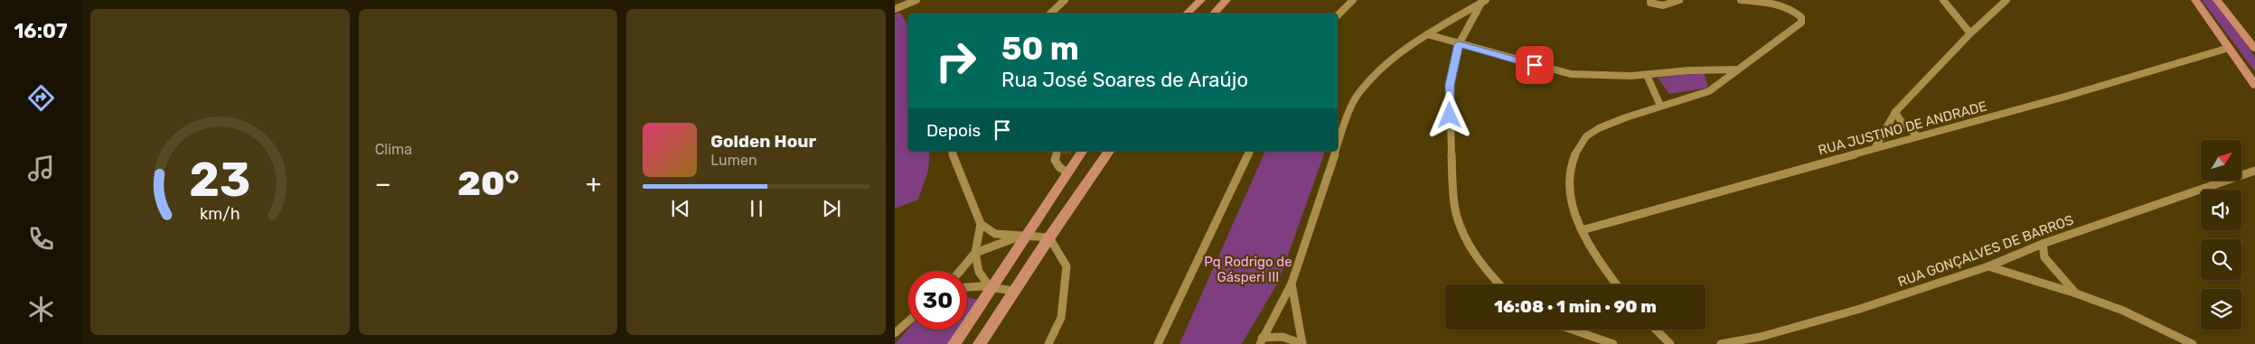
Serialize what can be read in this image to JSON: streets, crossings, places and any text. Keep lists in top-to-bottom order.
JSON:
{
  "streets": {
    "street": ["RUA JUSTINO DE ANDRADE", "RUA GONÇALVES DE BARROS"]
  },
  "parks": ["Pq Rodrigo de Gásperi III"],
  "north": "top right",
  "page": {
    "tabs": "16:07",
    "tile": "Clima",
    "turn": ["50 m", "Rua José Soares de Araújo"],
    "then": "Depois",
    "song": ["Golden Hour", "Lumen"],
    "heat": ["−", "20°", "+"],
    "limit": "30",
    "trip": "16:08 · 1 min · 90 m",
    "gauge": ["23", "km/h"]
  }
}
